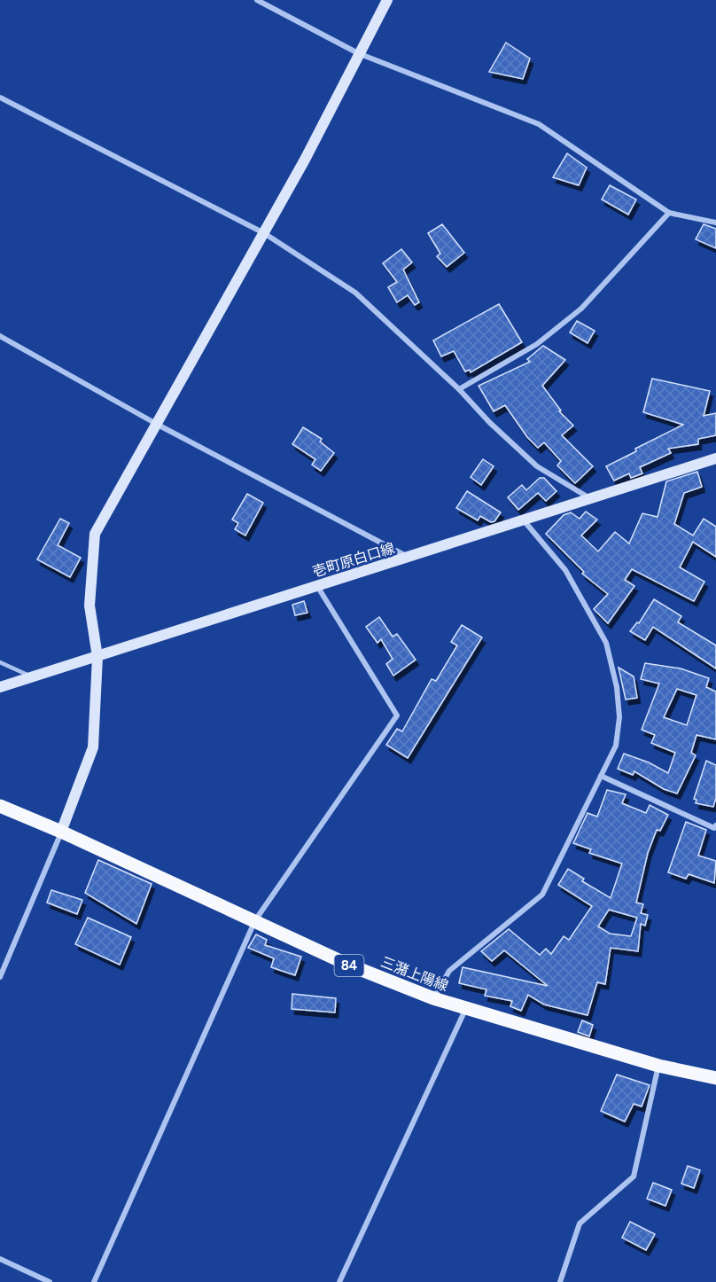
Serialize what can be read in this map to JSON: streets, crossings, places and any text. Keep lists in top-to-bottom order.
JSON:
{
  "streets": {
    "main road": ["84", "三潴上陽線"],
    "street": ["壱町原白口線"]
  }
}
